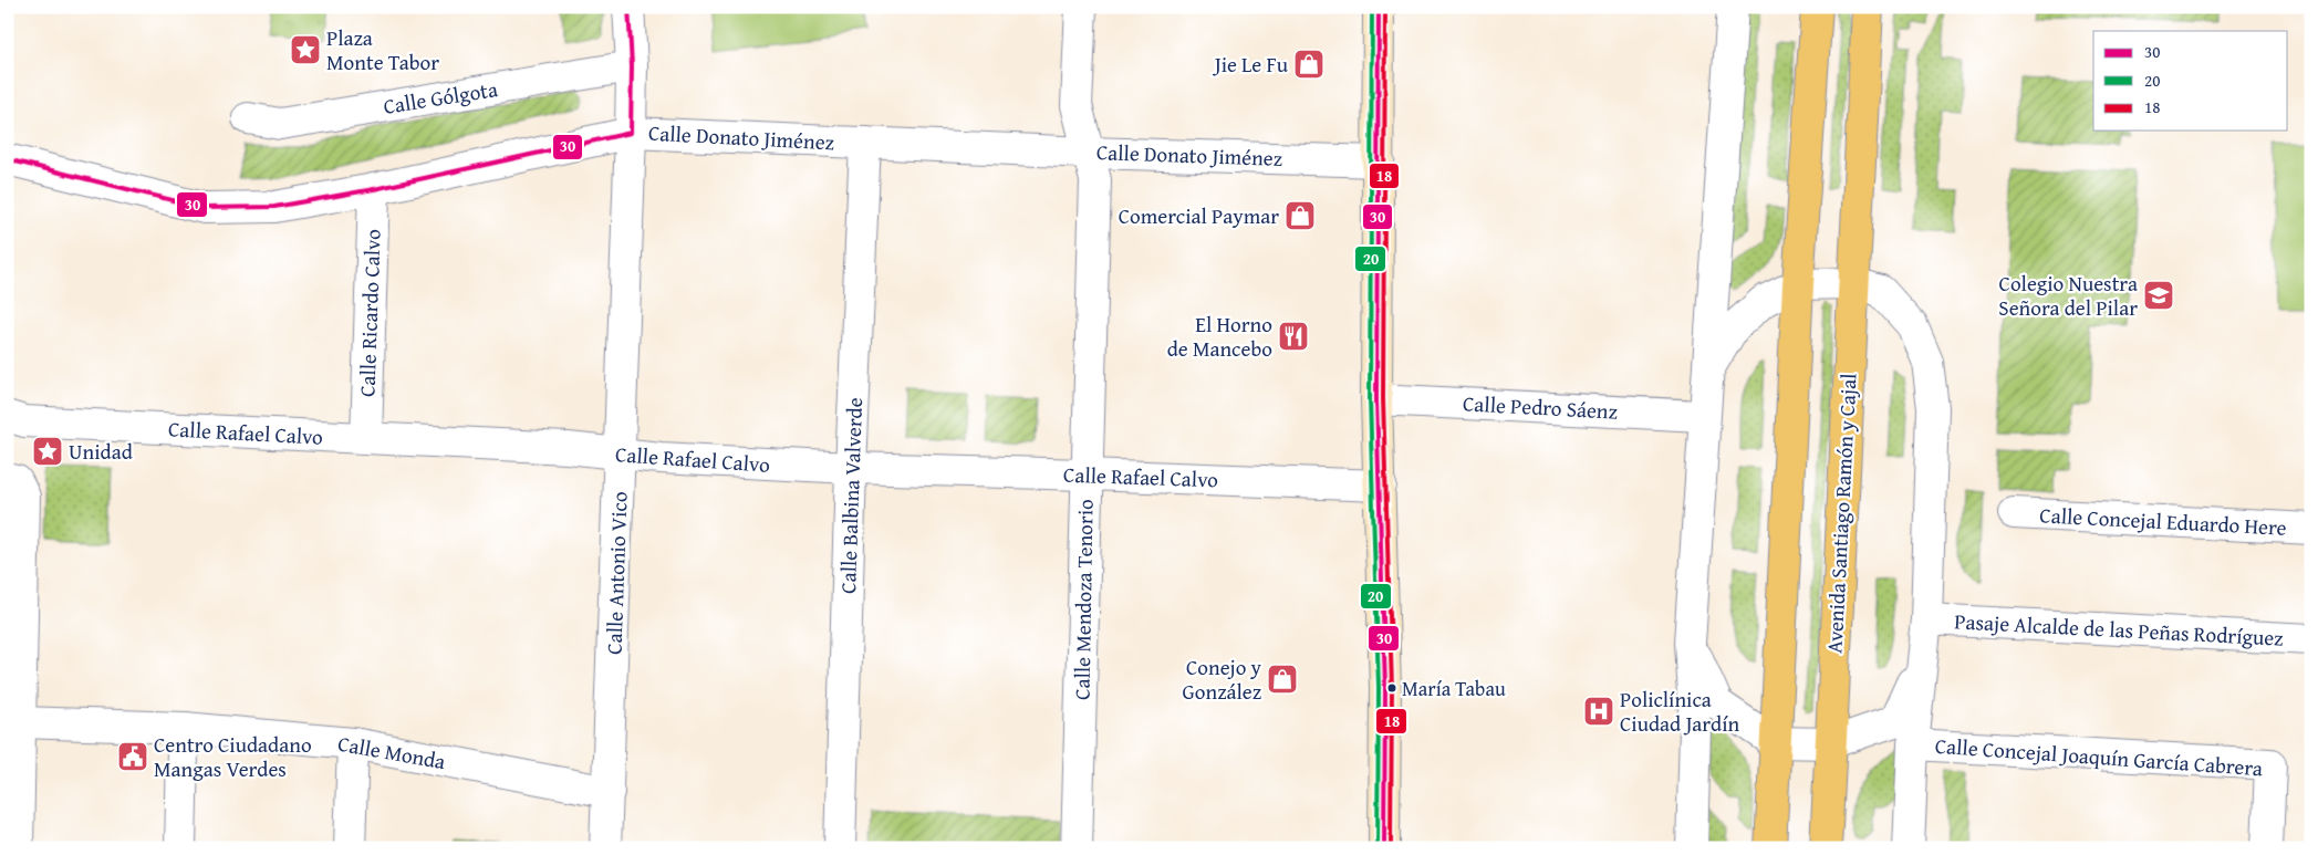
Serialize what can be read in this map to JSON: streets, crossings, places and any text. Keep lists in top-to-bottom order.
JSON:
{
  "streets": {
    "main road": ["Avenida Santiago Ramón y Cajal"],
    "street": [
      "Calle Gólgota",
      "Calle Donato Jiménez",
      "Calle Ricardo Calvo",
      "Calle Pedro Sáenz",
      "Calle Rafael Calvo",
      "Calle Balbina Valverde",
      "Calle Concejal Eduardo Here",
      "Calle Antonio Vico",
      "Calle Mendoza Tenorio",
      "Pasaje Alcalde de las Peñas Rodríguez",
      "Calle Monda",
      "Calle Concejal Joaquín García Cabrera"
    ]
  },
  "crossings": [
    ["Calle Gólgota", "Calle Antonio Vico"],
    ["Calle Donato Jiménez", "Calle Ricardo Calvo"],
    ["Calle Donato Jiménez", "Calle Balbina Valverde"],
    ["Calle Donato Jiménez", "Calle Antonio Vico"],
    ["Calle Donato Jiménez", "Calle Mendoza Tenorio"],
    ["Calle Ricardo Calvo", "Calle Rafael Calvo"],
    ["Calle Rafael Calvo", "Calle Balbina Valverde"],
    ["Calle Rafael Calvo", "Calle Antonio Vico"],
    ["Calle Rafael Calvo", "Calle Mendoza Tenorio"],
    ["Calle Antonio Vico", "Calle Monda"]
  ],
  "places": {
    "place": ["Plaza Monte Tabor", "Unidad"],
    "shop": ["Jie Le Fu", "Comercial Paymar", "Conejo y González"],
    "school or university": ["Colegio Nuestra Señora del Pilar"],
    "restaurant": ["El Horno de Mancebo"],
    "other": ["María Tabau"],
    "hospital": ["Policlínica Ciudad Jardín"],
    "public building": ["Centro Ciudadano Mangas Verdes"]
  },
  "lines": ["transit line 30", "transit line 20", "transit line 18"],
  "legend": ["30", "20", "18"]
}
